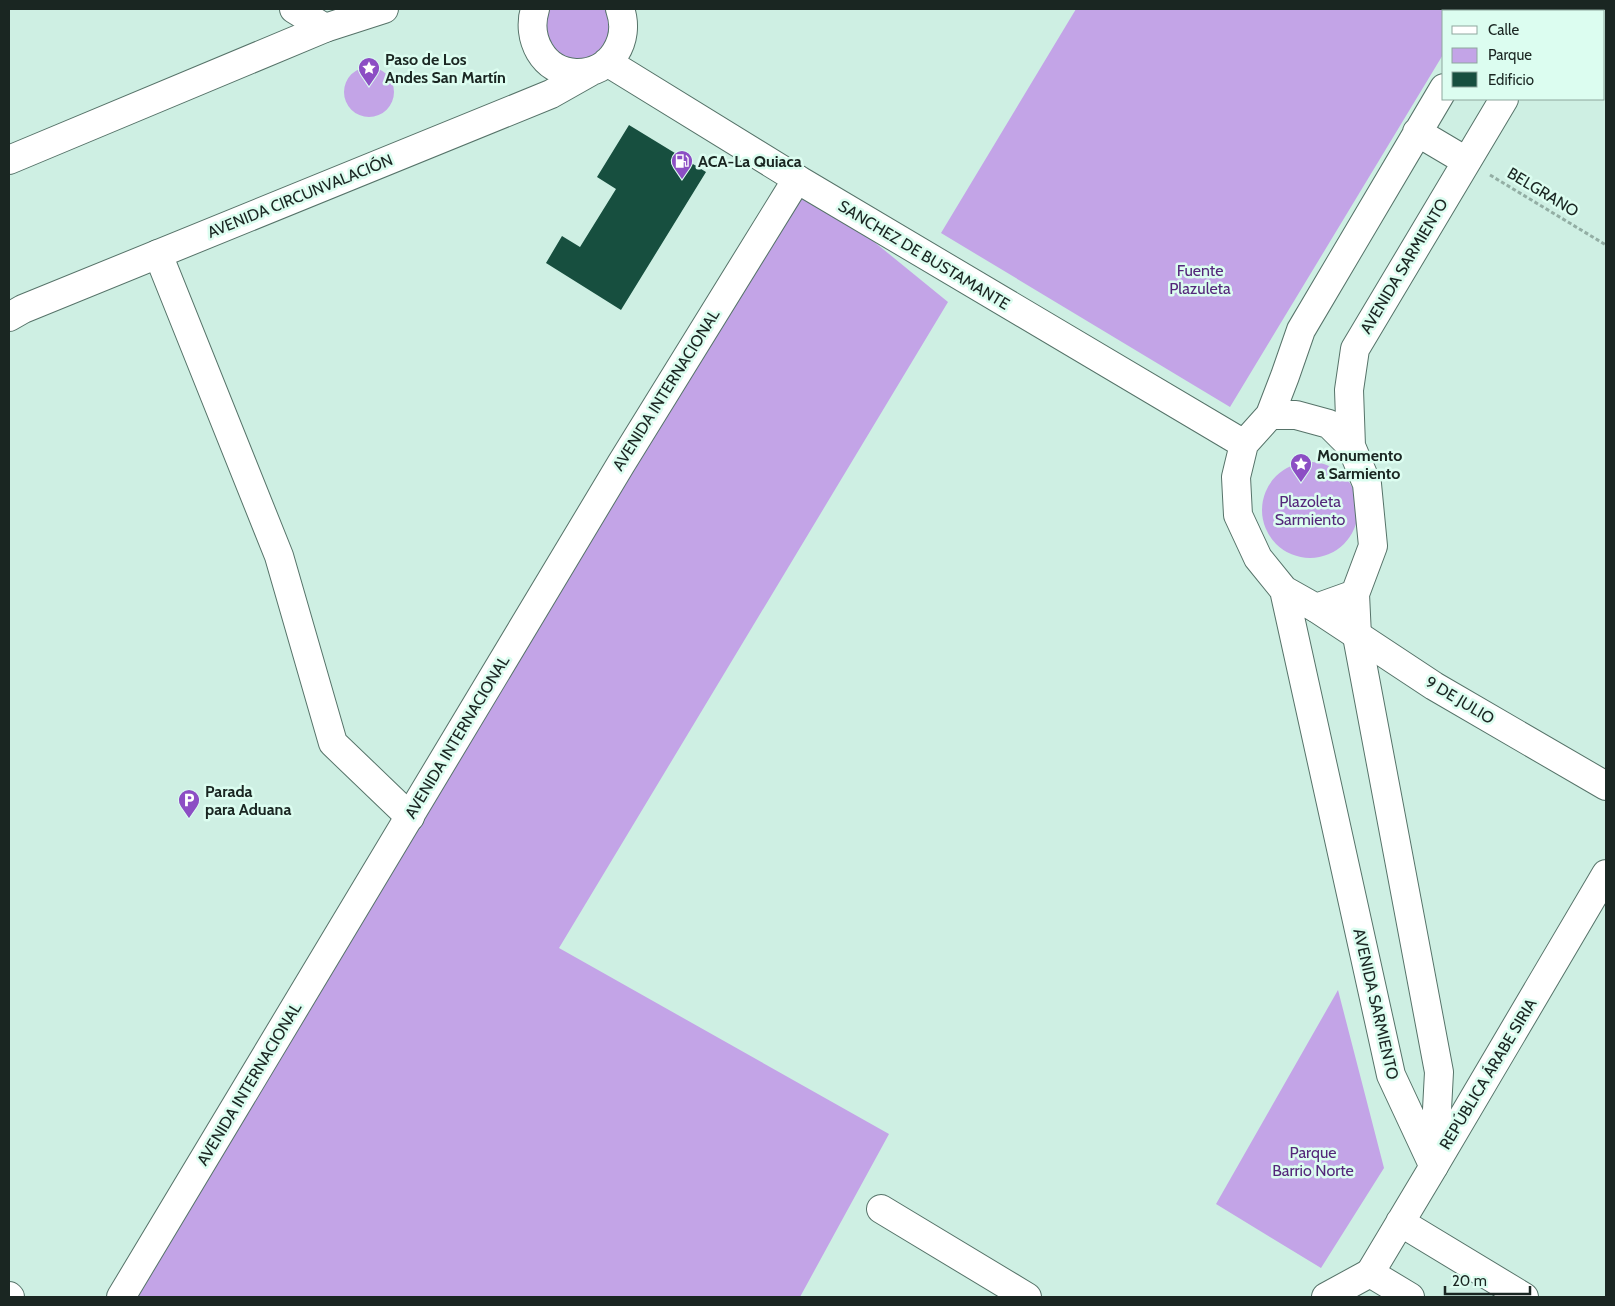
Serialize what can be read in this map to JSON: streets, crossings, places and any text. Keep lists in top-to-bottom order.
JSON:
{
  "streets": {
    "main road": [
      "AVENIDA CIRCUNVALACIÓN",
      "SANCHEZ DE BUSTAMANTE",
      "AVENIDA SARMIENTO",
      "AVENIDA INTERNACIONAL",
      "9 DE JULIO",
      "REPÚBLICA ÁRABE SIRIA"
    ],
    "path": ["BELGRANO"]
  },
  "crossings": [
    ["BELGRANO", "AVENIDA SARMIENTO"],
    ["AVENIDA CIRCUNVALACIÓN", "SANCHEZ DE BUSTAMANTE"],
    ["SANCHEZ DE BUSTAMANTE", "AVENIDA SARMIENTO"],
    ["SANCHEZ DE BUSTAMANTE", "AVENIDA INTERNACIONAL"],
    ["SANCHEZ DE BUSTAMANTE", "9 DE JULIO"],
    ["AVENIDA SARMIENTO", "9 DE JULIO"],
    ["AVENIDA SARMIENTO", "REPÚBLICA ÁRABE SIRIA"]
  ],
  "parks": ["Fuente Plazuleta", "Plazoleta Sarmiento", "Parque Barrio Norte"],
  "places": {
    "place": ["Paso de Los Andes San Martín", "Monumento a Sarmiento"],
    "fuel station": ["ACA-La Quiaca"],
    "parking": ["Parada para Aduana"]
  },
  "legend": ["Calle", "Parque", "Edificio"],
  "scale_bar": "20 m"
}
